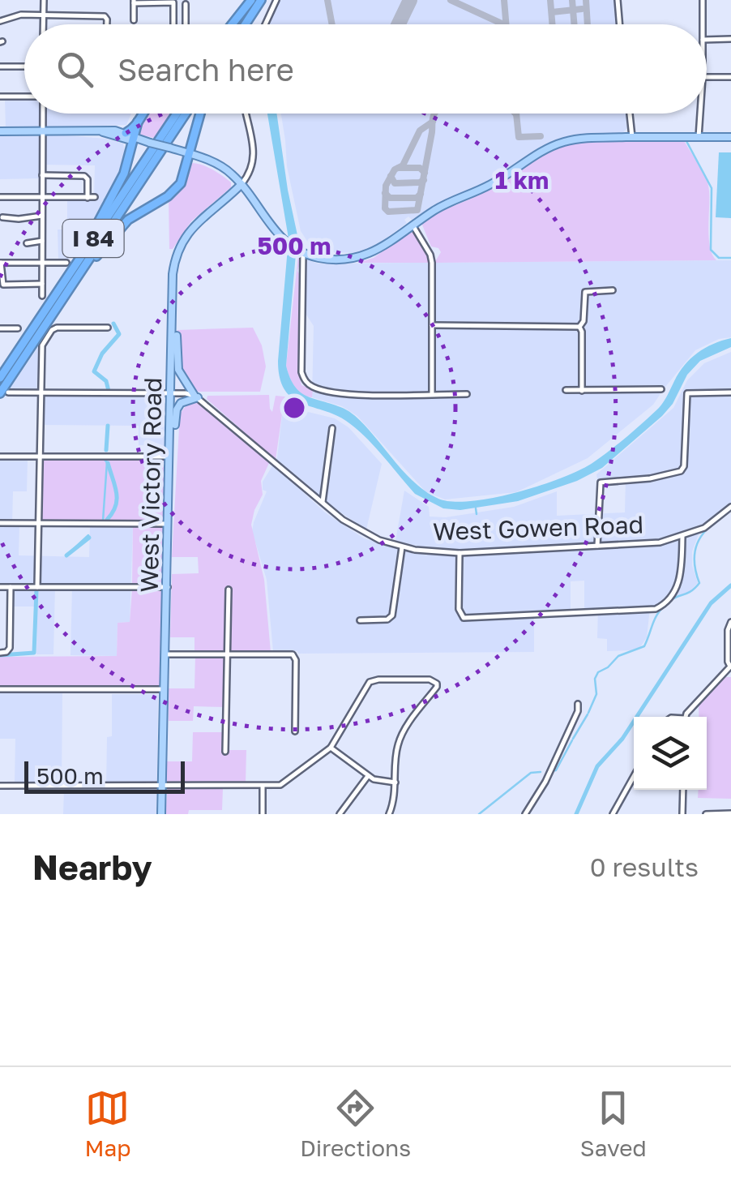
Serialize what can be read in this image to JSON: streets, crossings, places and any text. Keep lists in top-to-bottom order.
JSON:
{
  "streets": {
    "highway": ["I 84"],
    "main road": ["West Victory Road"],
    "street": ["West Gowen Road"]
  },
  "scale_bar": "500 m",
  "page": {
    "search": "Search here",
    "scale": "500 m",
    "heading": ["Nearby", "0 results"],
    "nav": ["Map", "Directions", "Saved"]
  },
  "rings": ["1 km", "500 m"]
}
